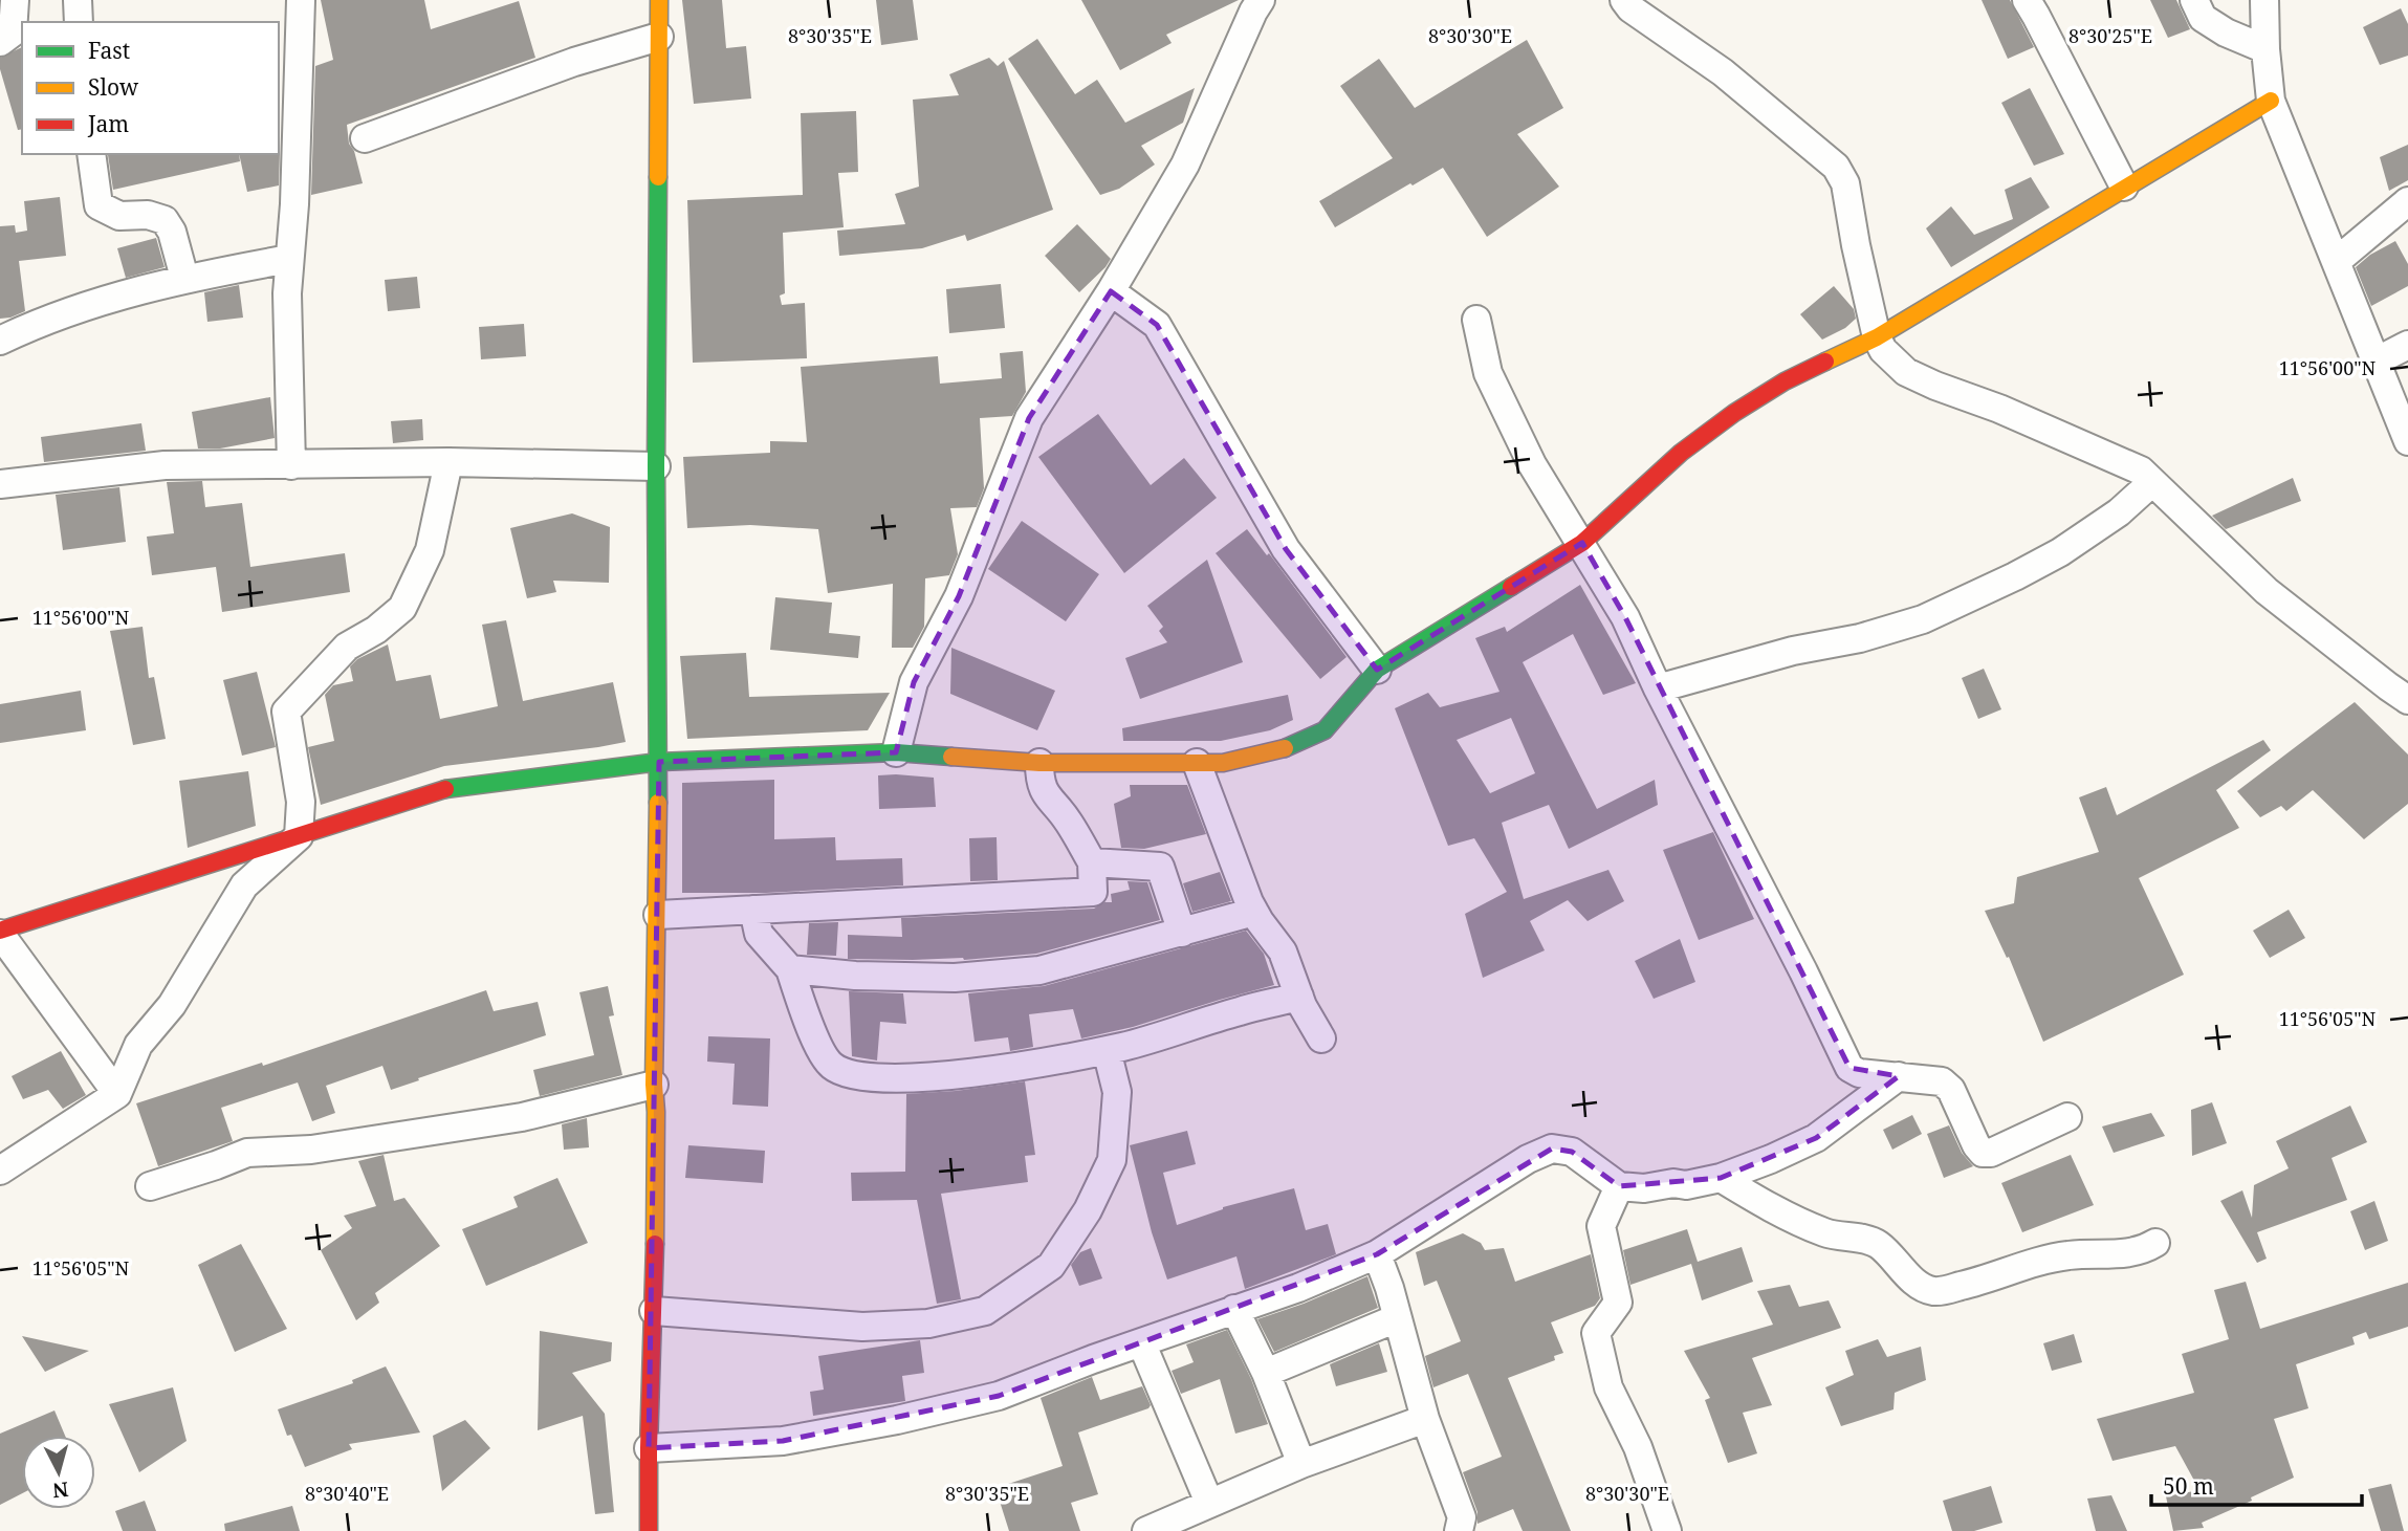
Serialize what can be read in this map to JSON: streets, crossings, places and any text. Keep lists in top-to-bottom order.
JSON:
{
  "legend": ["Fast", "Slow", "Jam"],
  "scale_bar": "50 m",
  "north": "bottom",
  "coordinates": [
    "8°30'35\"E",
    "8°30'30\"E",
    "8°30'25\"E",
    "11°56'00\"N",
    "11°56'05\"N",
    "8°30'40\"E"
  ]
}
